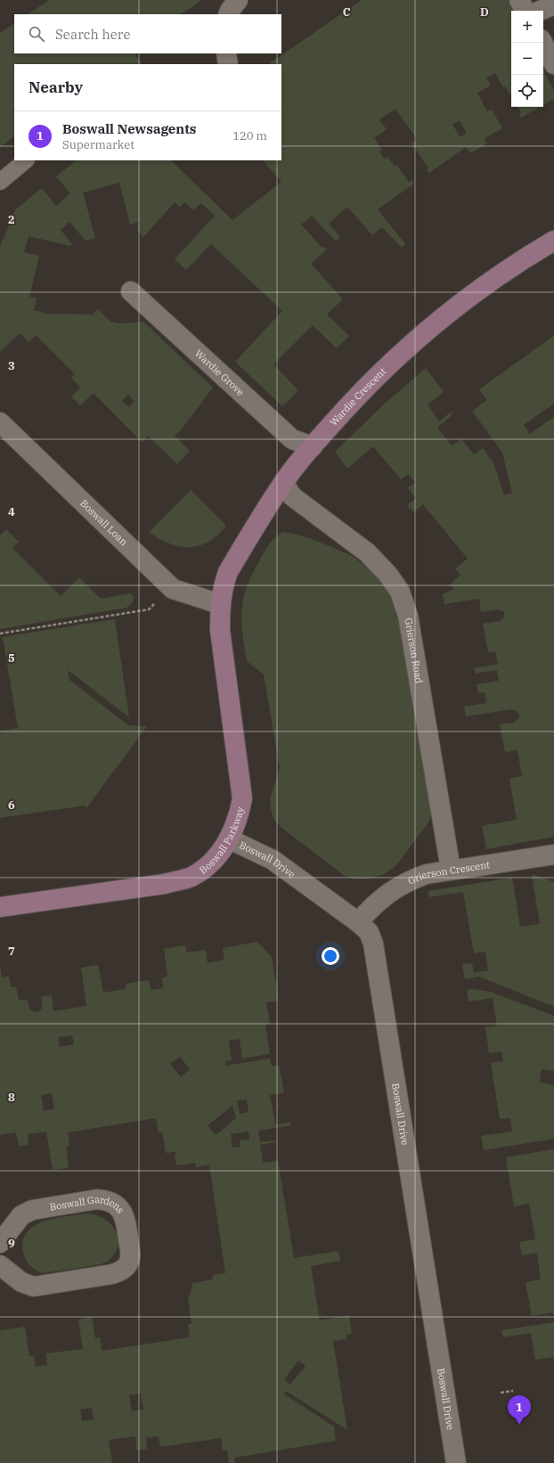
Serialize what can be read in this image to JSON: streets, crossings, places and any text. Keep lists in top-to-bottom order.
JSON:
{
  "streets": {
    "street": [
      "Wardie Grove",
      "Wardie Crescent",
      "Boswall Loan",
      "Grierson Road",
      "Boswall Parkway",
      "Boswall Drive",
      "Grierson Crescent",
      "Boswall Gardens"
    ]
  },
  "crossings": [
    ["Wardie Grove", "Wardie Crescent"],
    ["Wardie Crescent", "Boswall Loan"],
    ["Wardie Crescent", "Grierson Road"],
    ["Wardie Crescent", "Boswall Parkway"],
    ["Boswall Loan", "Boswall Parkway"],
    ["Grierson Road", "Grierson Crescent"],
    ["Boswall Parkway", "Boswall Drive"],
    ["Boswall Drive", "Grierson Crescent"]
  ],
  "page": {
    "map_buttons": ["+", "−"],
    "search": "Search here",
    "heading": "Nearby",
    "list": [
      {
        "mark": "1",
        "name": "Boswall Newsagents",
        "note": "Supermarket",
        "value": "120 m"
      }
    ],
    "pins": "1"
  },
  "grid": {
    "columns": ["C", "D"],
    "rows": [
      "2",
      "3",
      "4",
      "5",
      "6",
      "7",
      "8",
      "9"
    ]
  }
}
